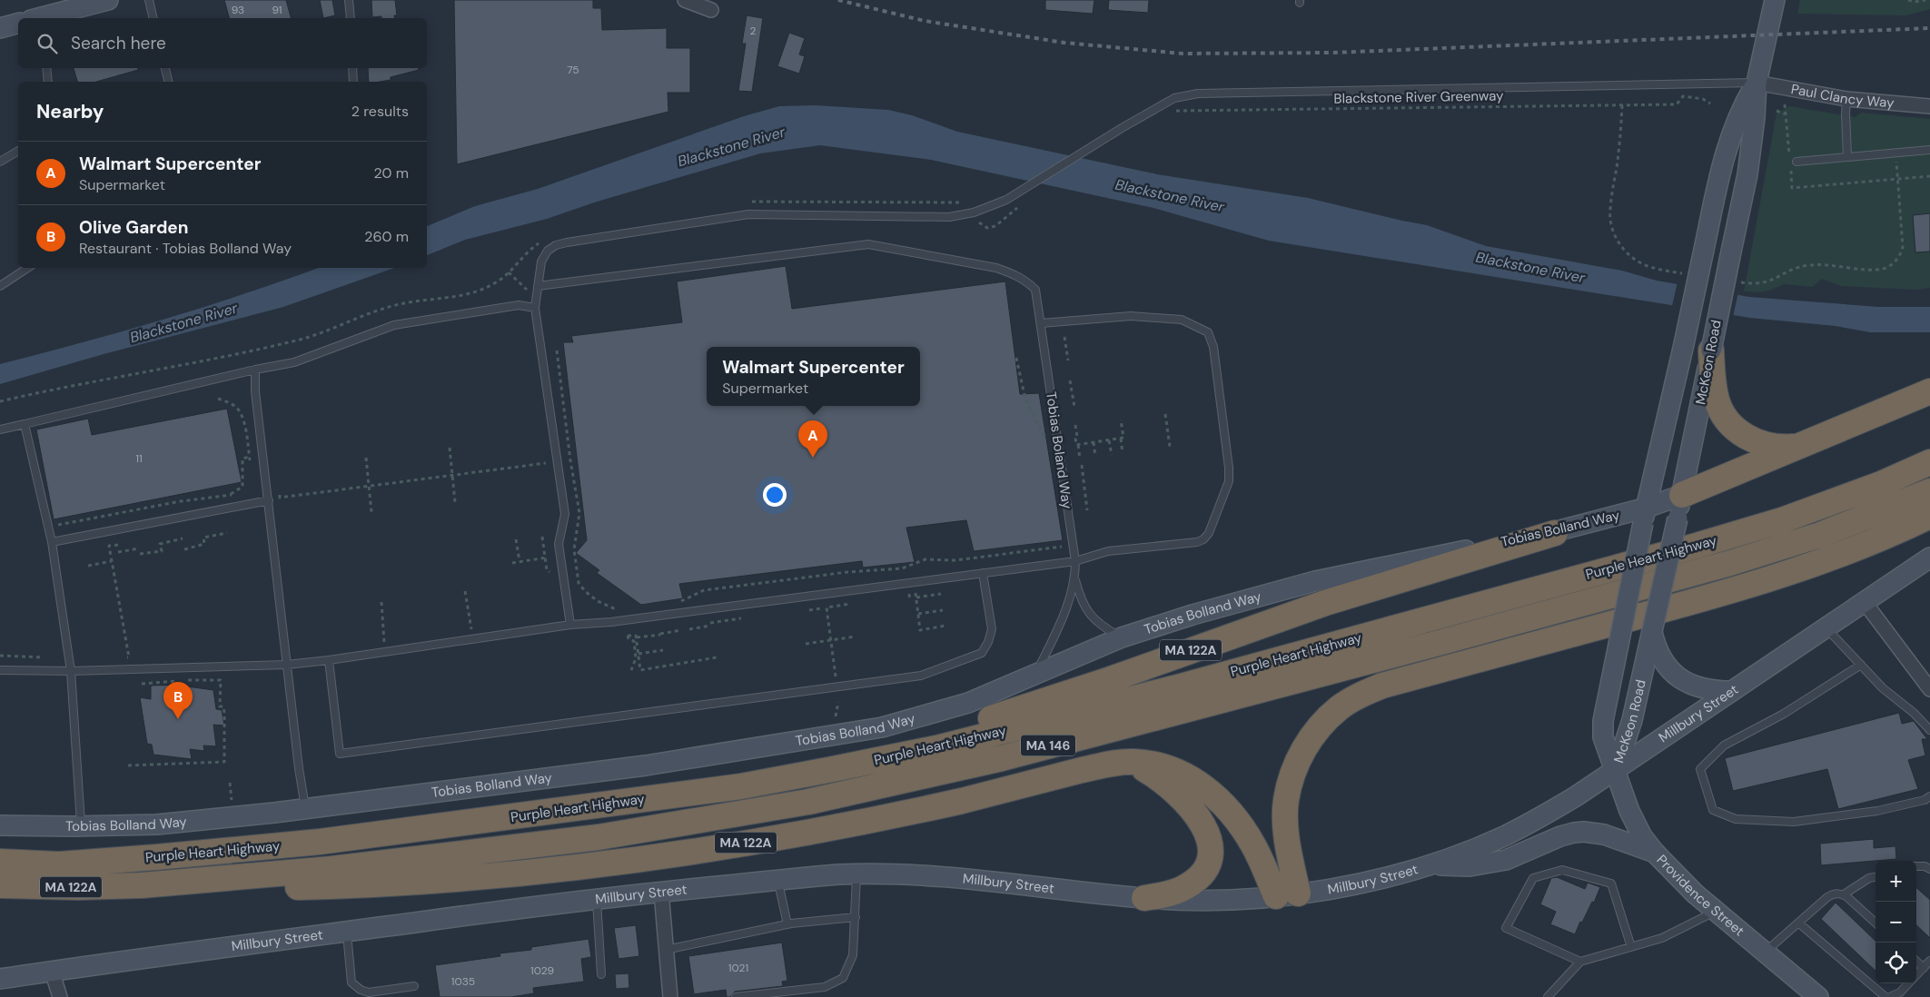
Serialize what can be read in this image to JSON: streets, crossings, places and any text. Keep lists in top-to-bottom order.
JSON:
{
  "streets": {
    "highway": ["Purple Heart Highway", "MA 122A", "MA 146"],
    "main road": [
      "McKeon Road",
      "Tobias Bolland Way",
      "Millbury Street",
      "Providence Street"
    ],
    "street": ["Paul Clancy Way"],
    "lane": ["Tobias Boland Way"],
    "path": ["Blackstone River Greenway"]
  },
  "crossings": [
    ["Paul Clancy Way", "McKeon Road"],
    ["McKeon Road", "Tobias Bolland Way"],
    ["McKeon Road", "Millbury Street"],
    ["McKeon Road", "Providence Street"],
    ["Tobias Boland Way", "Tobias Bolland Way"],
    ["Tobias Bolland Way", "MA 122A"],
    ["Purple Heart Highway", "MA 122A"],
    ["MA 122A", "Millbury Street"],
    ["Millbury Street", "Providence Street"]
  ],
  "water": ["Blackstone River"],
  "house_numbers": [
    "93",
    "91",
    "2",
    "75",
    "11",
    "1021",
    "1029",
    "1035"
  ],
  "page": {
    "search": "Search here",
    "heading": ["Nearby", "2 results"],
    "list": [
      {
        "mark": "A",
        "name": "Walmart Supercenter",
        "note": "Supermarket",
        "value": "20 m"
      },
      {
        "mark": "B",
        "name": "Olive Garden",
        "note": "Restaurant · Tobias Bolland Way",
        "value": "260 m"
      }
    ],
    "popup": ["Walmart Supercenter", "Supermarket"],
    "pins": ["A", "B"],
    "map_buttons": ["+", "−"]
  }
}
